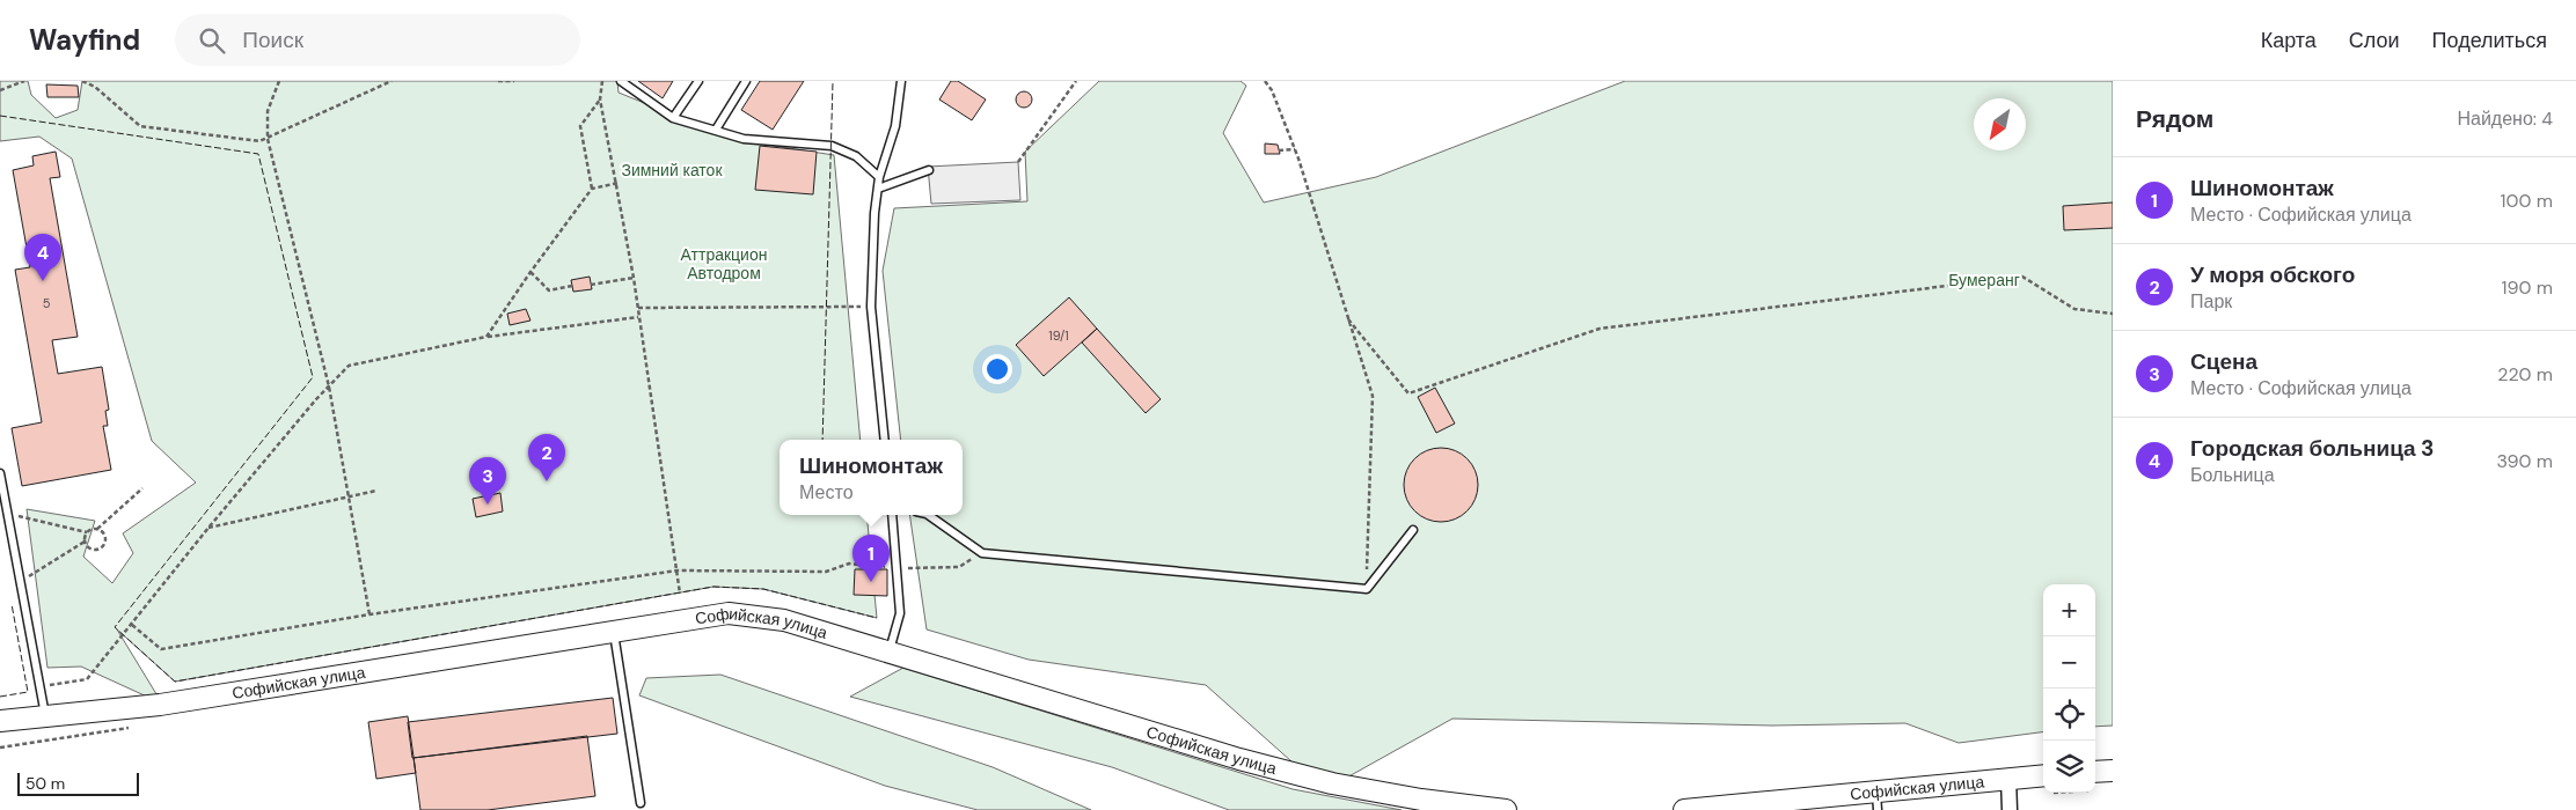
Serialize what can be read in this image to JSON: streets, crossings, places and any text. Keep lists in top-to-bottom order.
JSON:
{
  "streets": {
    "main road": ["Софийская улица"]
  },
  "parks": ["Зимний каток", "Аттракцион Автодром", "Бумеранг"],
  "house_numbers": ["5", "19/1"],
  "scale_bar": "50 m",
  "north": "bottom left",
  "page": {
    "header": "Wayfind",
    "search": "Поиск",
    "nav": ["Карта", "Слои", "Поделиться"],
    "heading": ["Рядом", "Найдено: 4"],
    "list": [
      {
        "mark": "1",
        "name": "Шиномонтаж",
        "note": "Место · Софийская улица",
        "value": "100 m"
      },
      {
        "mark": "2",
        "name": "У моря обского",
        "note": "Парк",
        "value": "190 m"
      },
      {
        "mark": "3",
        "name": "Сцена",
        "note": "Место · Софийская улица",
        "value": "220 m"
      },
      {
        "mark": "4",
        "name": "Городская больница 3",
        "note": "Больница",
        "value": "390 m"
      }
    ],
    "pins": [
      "4",
      "2",
      "3",
      "1"
    ],
    "popup": ["Шиномонтаж", "Место"],
    "map_buttons": ["+", "−"],
    "scale": "50 m"
  }
}
